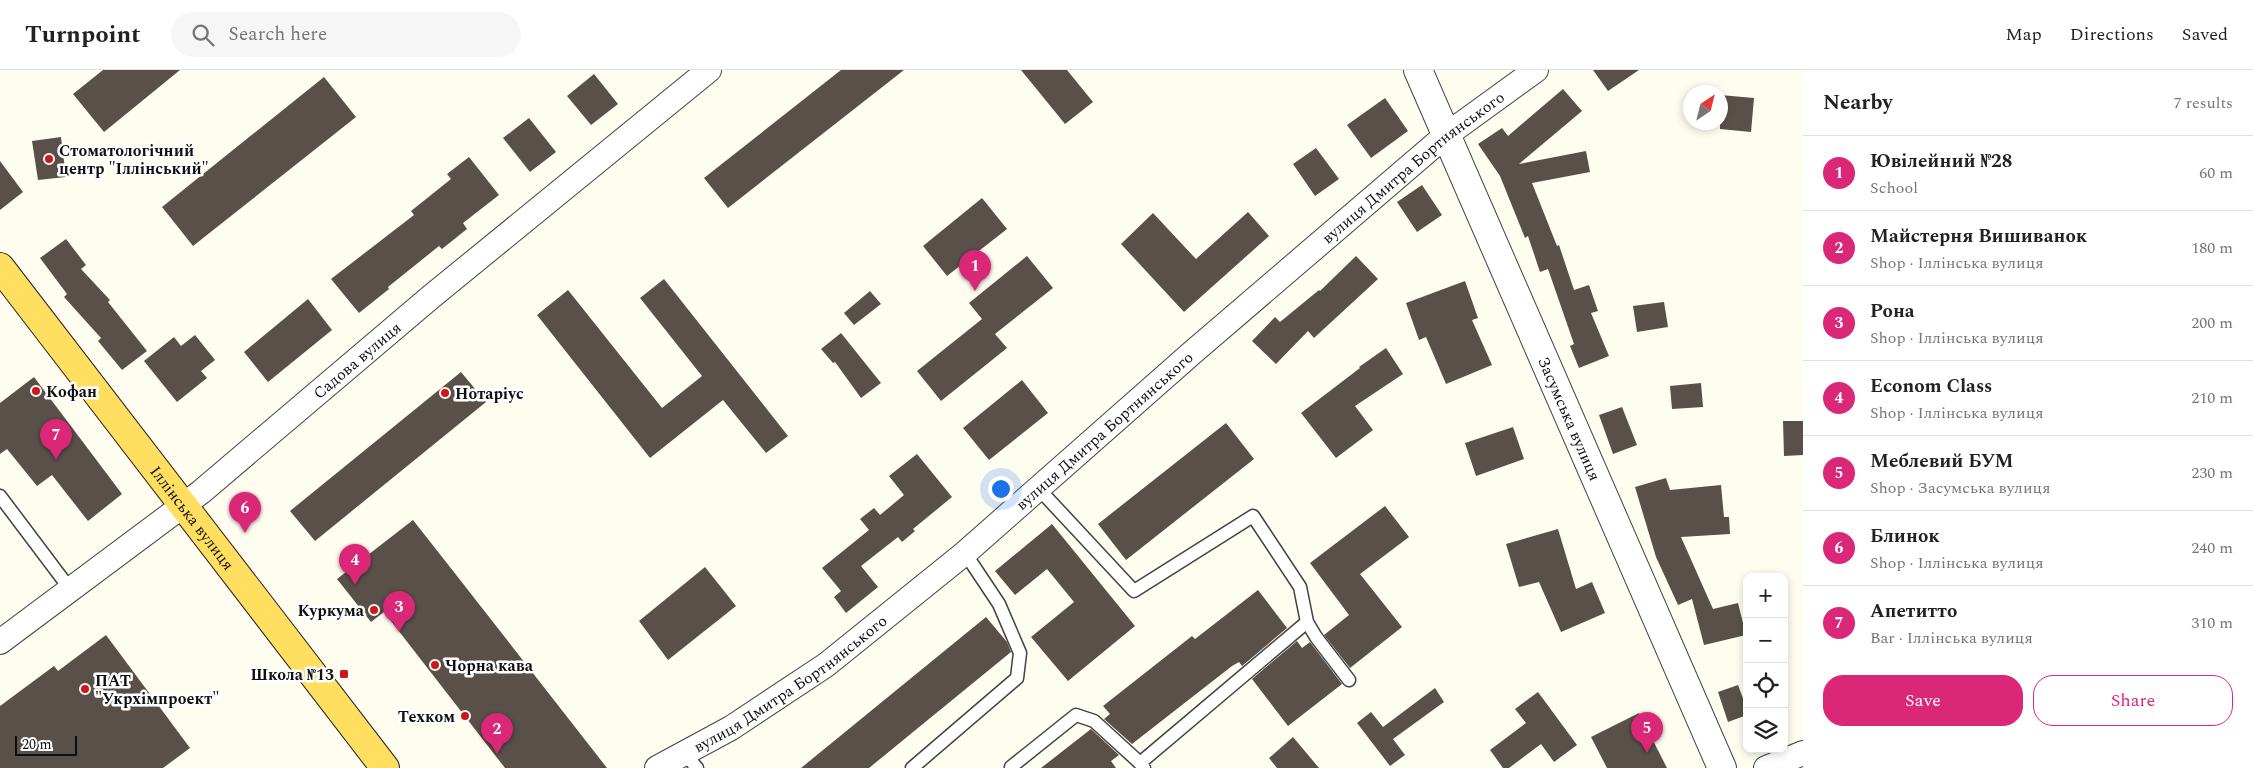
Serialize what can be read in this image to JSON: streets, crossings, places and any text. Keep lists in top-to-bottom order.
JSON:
{
  "streets": {
    "main road": ["Іллінська вулиця"],
    "street": ["вулиця Дмитра Бортнянського", "Садова вулиця", "Засумська вулиця"]
  },
  "crossings": [
    ["вулиця Дмитра Бортнянського", "Засумська вулиця"],
    ["Садова вулиця", "Іллінська вулиця"]
  ],
  "places": {
    "other": [
      "Стоматологічний центр \"Іллінський\"",
      "Кофан",
      "Нотаріус",
      "Куркума",
      "Чорна кава",
      "ПАТ \"Укрхімпроект\"",
      "Техком"
    ],
    "transit": ["Школа №13"]
  },
  "scale_bar": "20 m",
  "north": "top right",
  "page": {
    "header": "Turnpoint",
    "search": "Search here",
    "nav": ["Map", "Directions", "Saved"],
    "heading": ["Nearby", "7 results"],
    "list": [
      {
        "mark": "1",
        "name": "Ювілейний №28",
        "note": "School",
        "value": "60 m"
      },
      {
        "mark": "2",
        "name": "Майстерня Вишиванок",
        "note": "Shop · Іллінська вулиця",
        "value": "180 m"
      },
      {
        "mark": "3",
        "name": "Рона",
        "note": "Shop · Іллінська вулиця",
        "value": "200 m"
      },
      {
        "mark": "4",
        "name": "Econom Class",
        "note": "Shop · Іллінська вулиця",
        "value": "210 m"
      },
      {
        "mark": "5",
        "name": "Меблевий БУМ",
        "note": "Shop · Засумська вулиця",
        "value": "230 m"
      },
      {
        "mark": "6",
        "name": "Блинок",
        "note": "Shop · Іллінська вулиця",
        "value": "240 m"
      },
      {
        "mark": "7",
        "name": "Апетитто",
        "note": "Bar · Іллінська вулиця",
        "value": "310 m"
      }
    ],
    "pins": [
      "1",
      "7",
      "6",
      "4",
      "3",
      "5",
      "2"
    ],
    "map_buttons": ["+", "−"],
    "buttons": ["Save", "Share"],
    "scale": "20 m"
  }
}
